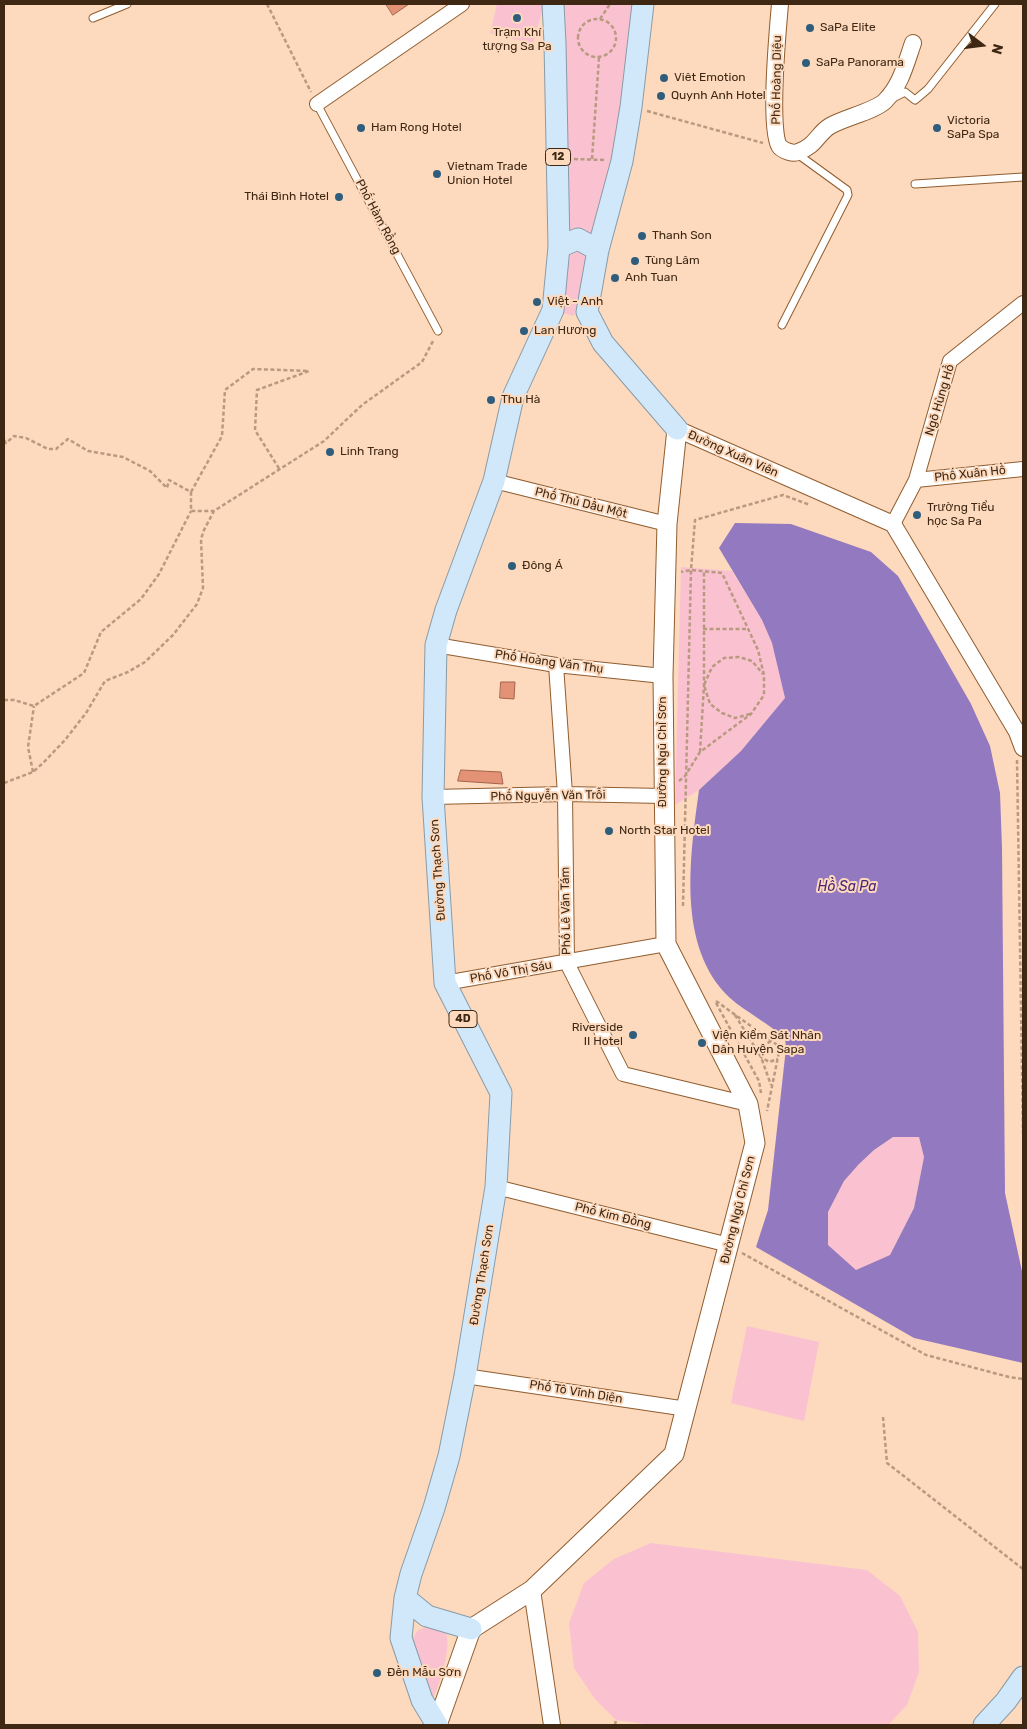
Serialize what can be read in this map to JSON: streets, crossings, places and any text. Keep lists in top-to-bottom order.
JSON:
{
  "streets": {
    "main road": [
      "12",
      "Đường Xuân Viên",
      "Đường Ngũ Chỉ Sơn",
      "Đường Thạch Sơn",
      "4D"
    ],
    "street": [
      "Phố Hoàng Diệu",
      "Ngõ Hùng Hồ",
      "Phố Xuân Hồ",
      "Phố Thủ Dầu Một",
      "Phố Hoàng Văn Thụ",
      "Phố Nguyễn Văn Trỗi",
      "Phố Lê Văn Tám",
      "Phố Võ Thị Sáu",
      "Phố Kim Đồng",
      "Phố Tô Vĩnh Diện"
    ],
    "lane": ["Phố Hàm Rồng"]
  },
  "crossings": [
    ["Ngõ Hùng Hồ", "Đường Xuân Viên"],
    ["Ngõ Hùng Hồ", "Phố Xuân Hồ"],
    ["Đường Xuân Viên", "Đường Ngũ Chỉ Sơn"],
    ["Phố Thủ Dầu Một", "Đường Ngũ Chỉ Sơn"],
    ["Phố Thủ Dầu Một", "Đường Thạch Sơn"],
    ["Phố Hoàng Văn Thụ", "Đường Ngũ Chỉ Sơn"],
    ["Phố Hoàng Văn Thụ", "Đường Thạch Sơn"],
    ["Phố Hoàng Văn Thụ", "Phố Lê Văn Tám"],
    ["Đường Ngũ Chỉ Sơn", "Phố Nguyễn Văn Trỗi"],
    ["Đường Ngũ Chỉ Sơn", "Phố Lê Văn Tám"],
    ["Đường Ngũ Chỉ Sơn", "Phố Võ Thị Sáu"],
    ["Đường Ngũ Chỉ Sơn", "Phố Kim Đồng"],
    ["Đường Ngũ Chỉ Sơn", "Phố Tô Vĩnh Diện"],
    ["Phố Nguyễn Văn Trỗi", "Đường Thạch Sơn"],
    ["Phố Nguyễn Văn Trỗi", "Phố Lê Văn Tám"],
    ["Đường Thạch Sơn", "Phố Võ Thị Sáu"],
    ["Đường Thạch Sơn", "Phố Kim Đồng"],
    ["Đường Thạch Sơn", "Phố Tô Vĩnh Diện"],
    ["Phố Lê Văn Tám", "Phố Võ Thị Sáu"]
  ],
  "water": ["Hồ Sa Pa"],
  "places": [
    "Trạm Khí tượng Sa Pa",
    "SaPa Elite",
    "SaPa Panorama",
    "Viêt Emotion",
    "Quynh Anh Hotel",
    "Ham Rong Hotel",
    "Victoria SaPa Spa",
    "Vietnam Trade Union Hotel",
    "Thái Bình Hotel",
    "Thanh Son",
    "Tùng Lâm",
    "Anh Tuan",
    "Việt - Anh",
    "Lan Hương",
    "Thu Hà",
    "Linh Trang",
    "Trường Tiểu học Sa Pa",
    "Đông Á",
    "North Star Hotel",
    "Riverside II Hotel",
    "Viện Kiểm Sát Nhân Dân Huyện Sapa",
    "Đền Mẫu Sơn"
  ],
  "north": "right"
}
